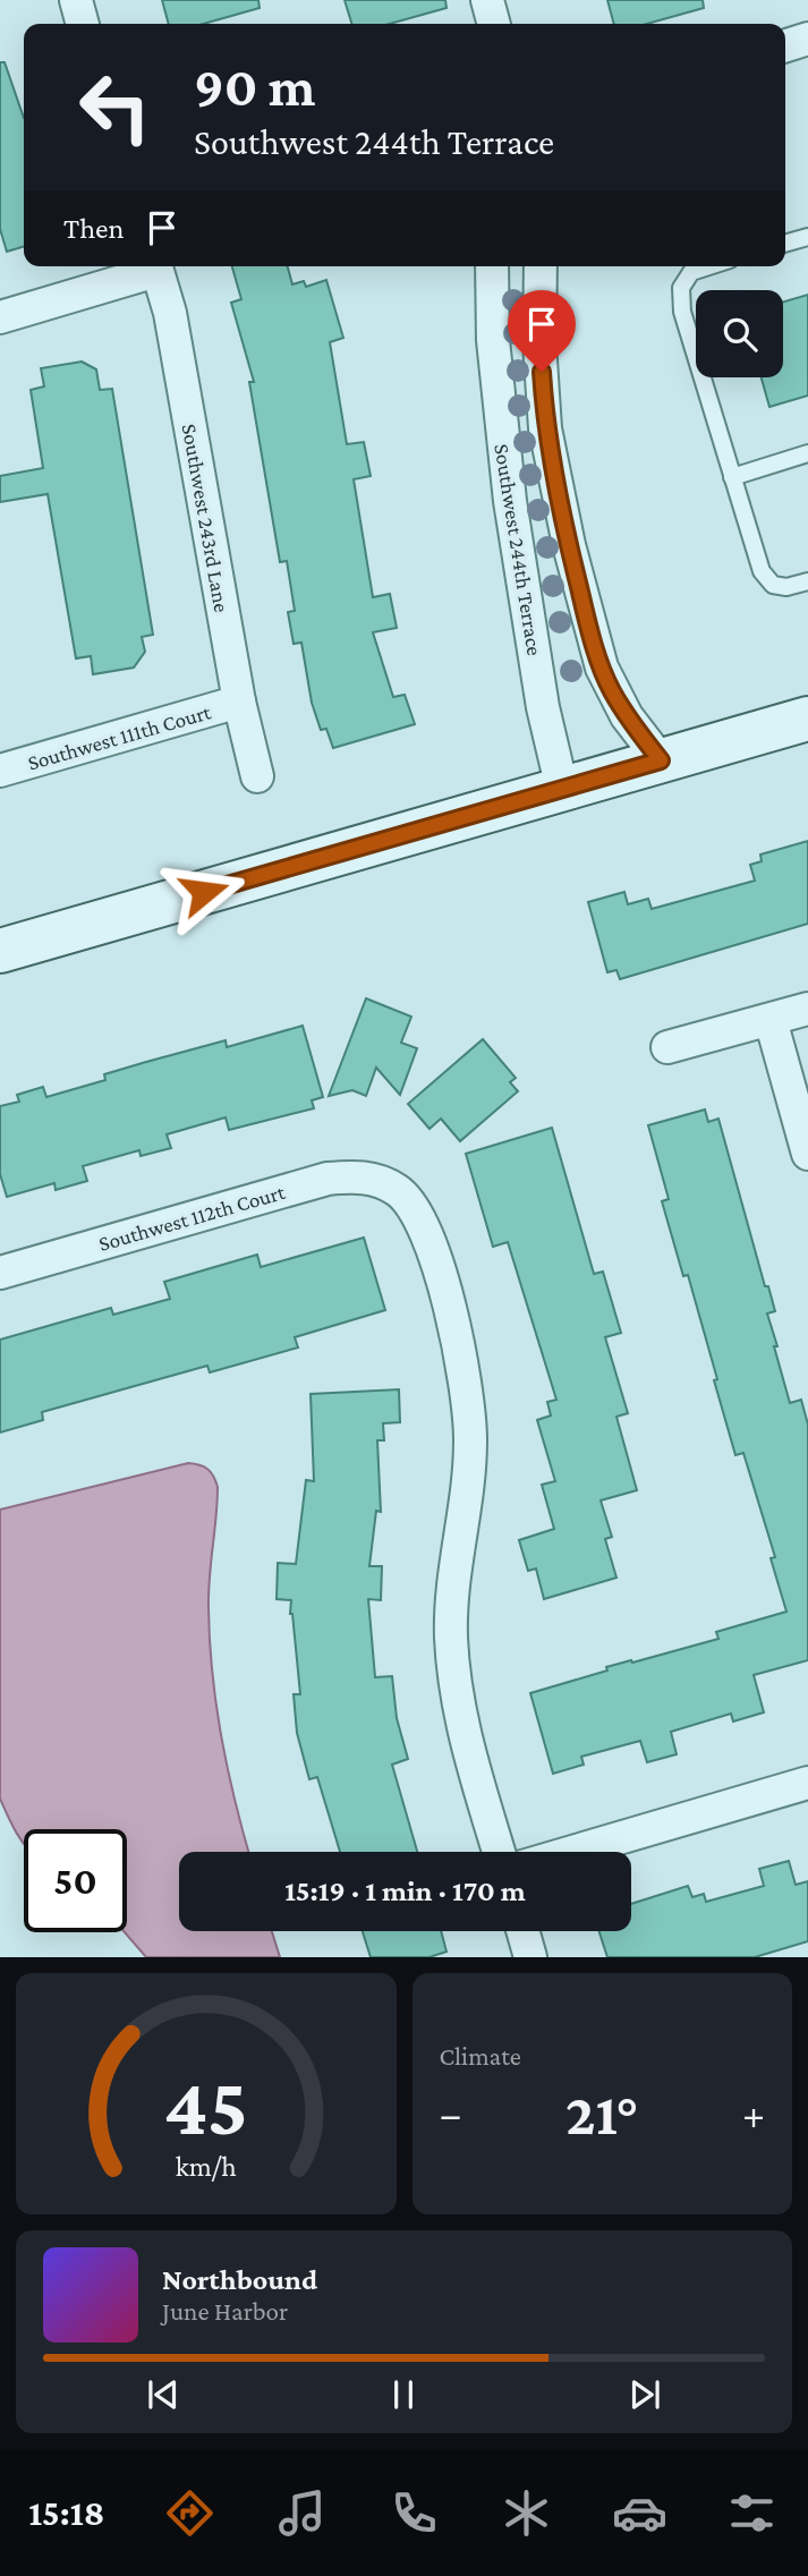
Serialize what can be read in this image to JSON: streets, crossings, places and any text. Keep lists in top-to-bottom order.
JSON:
{
  "streets": {
    "street": [
      "Southwest 243rd Lane",
      "Southwest 244th Terrace",
      "Southwest 111th Court",
      "Southwest 112th Court"
    ]
  },
  "crossings": [
    ["Southwest 243rd Lane", "Southwest 111th Court"]
  ],
  "page": {
    "turn": ["90 m", "Southwest 244th Terrace"],
    "then": "Then",
    "limit": "50",
    "trip": "15:19 · 1 min · 170 m",
    "tile": "Climate",
    "heat": ["−", "21°", "+"],
    "song": ["Northbound", "June Harbor"],
    "tabs": "15:18",
    "gauge": ["45", "km/h"]
  }
}
